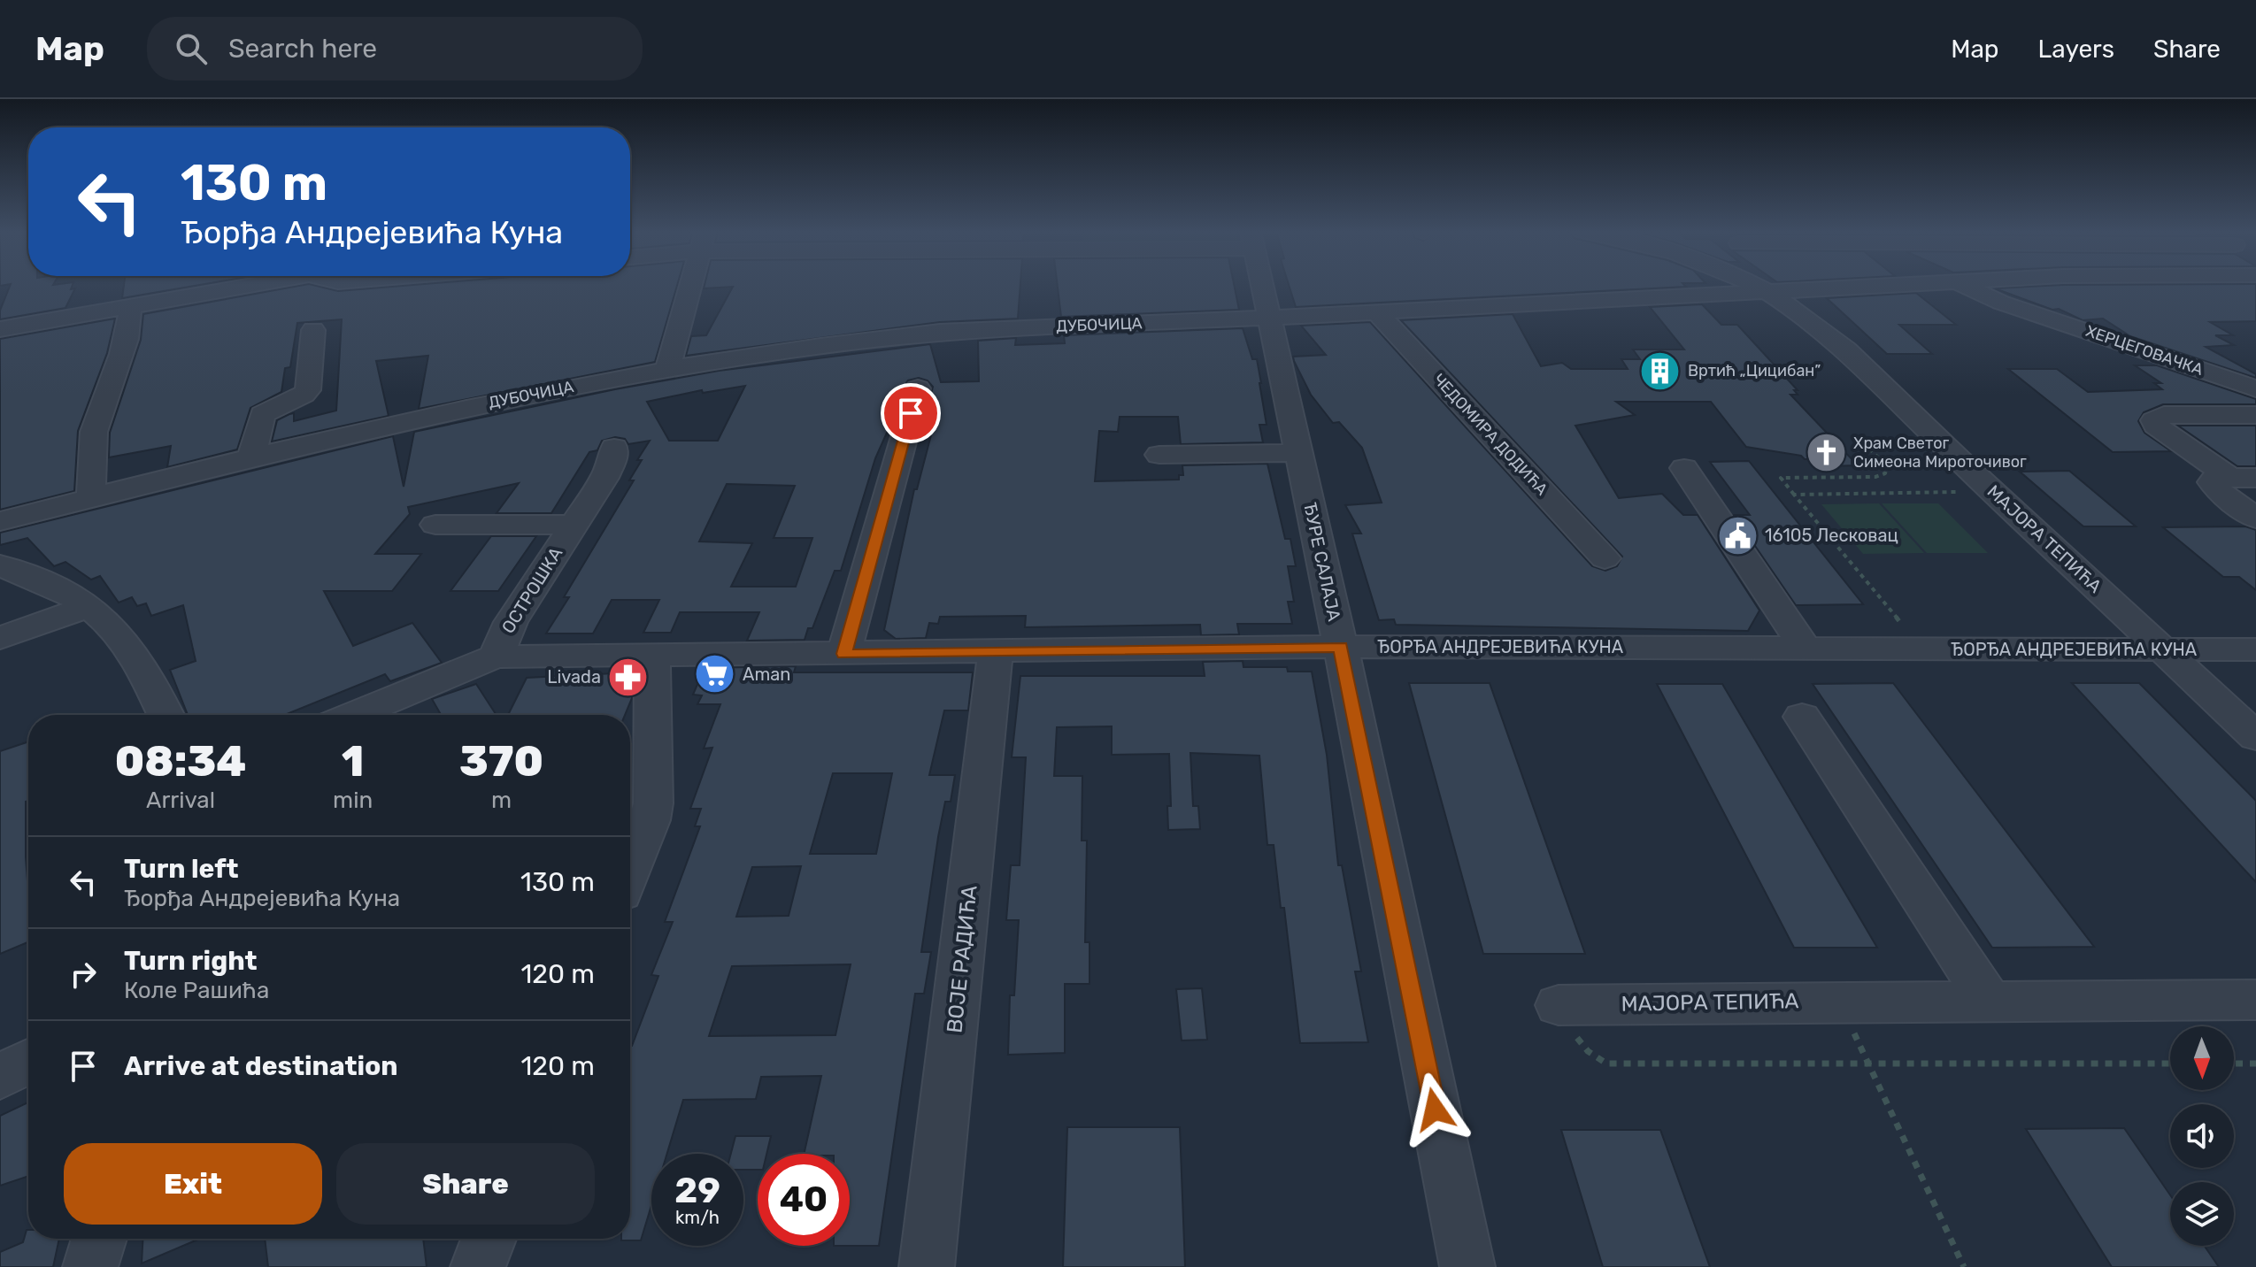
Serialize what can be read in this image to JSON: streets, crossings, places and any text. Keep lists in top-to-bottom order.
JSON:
{
  "streets": {
    "street": [
      "ДУБОЧИЦА",
      "ХЕРЦЕГОВАЧКА",
      "ЧЕДОМИРА ДОДИЋА",
      "МАЈОРА ТЕПИЋА",
      "ЂУРЕ САЛАЈА",
      "ОСТРОШКА",
      "ЂОРЂА АНДРЕЈЕВИЋА КУНА",
      "ВОЈЕ РАДИЋА"
    ]
  },
  "crossings": [
    ["ДУБОЧИЦА", "ЧЕДОМИРА ДОДИЋА"],
    ["ДУБОЧИЦА", "МАЈОРА ТЕПИЋА"],
    ["ДУБОЧИЦА", "ЂУРЕ САЛАЈА"],
    ["МАЈОРА ТЕПИЋА", "ЂОРЂА АНДРЕЈЕВИЋА КУНА"],
    ["ЂУРЕ САЛАЈА", "ЂОРЂА АНДРЕЈЕВИЋА КУНА"],
    ["ОСТРОШКА", "ЂОРЂА АНДРЕЈЕВИЋА КУНА"],
    ["ЂОРЂА АНДРЕЈЕВИЋА КУНА", "ВОЈЕ РАДИЋА"]
  ],
  "places": {
    "building": ["Вртић „Цицибан”"],
    "church": ["Храм Светог Симеона Мироточивог"],
    "public building": ["16105 Лесковац"],
    "supermarket": ["Aman"],
    "pharmacy": ["Livada"]
  },
  "north": "bottom",
  "page": {
    "header": "Map",
    "search": "Search here",
    "nav": ["Map", "Layers", "Share"],
    "turn": ["130 m", "Ђорђа Андрејевића Куна"],
    "eta": [
      "08:34",
      "Arrival",
      "1",
      "min",
      "370",
      "m"
    ],
    "list": [
      {
        "name": "Turn left",
        "note": "Ђорђа Андрејевића Куна",
        "value": "130 m"
      },
      {
        "name": "Turn right",
        "note": "Коле Рашића",
        "value": "120 m"
      },
      {
        "name": "Arrive at destination",
        "value": "120 m"
      }
    ],
    "buttons": ["Exit", "Share"],
    "speed": "29 km/h",
    "limit": "40"
  }
}
